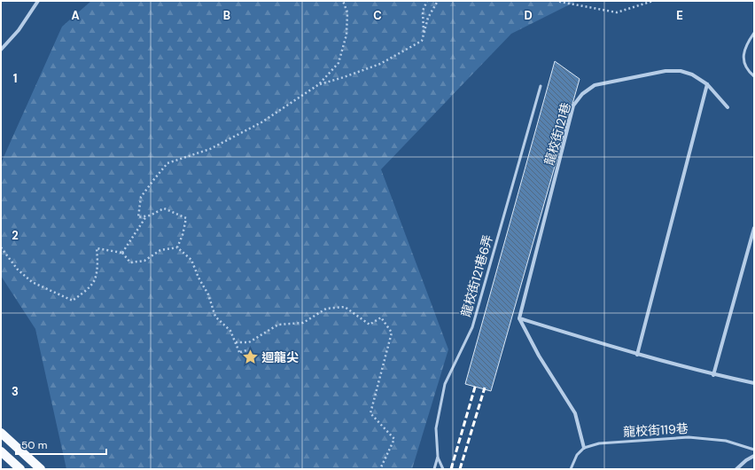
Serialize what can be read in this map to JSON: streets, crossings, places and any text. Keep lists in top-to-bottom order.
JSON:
{
  "streets": {
    "street": ["龍校街121巷"],
    "lane": ["龍校街121巷6弄", "龍校街119巷"]
  },
  "places": {
    "place": ["迴龍尖"]
  },
  "scale_bar": "50 m",
  "grid": {
    "columns": [
      "A",
      "B",
      "C",
      "D",
      "E"
    ],
    "rows": ["1", "2", "3"]
  }
}
